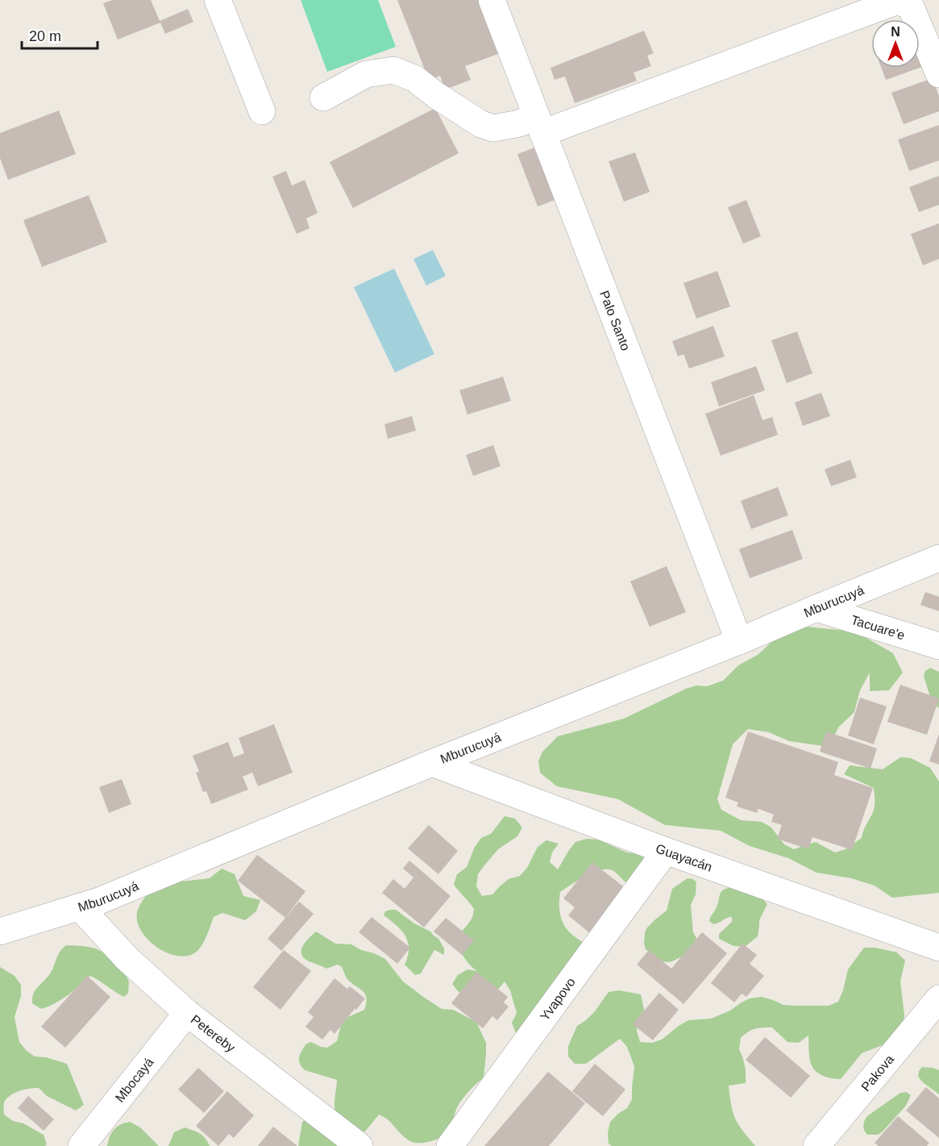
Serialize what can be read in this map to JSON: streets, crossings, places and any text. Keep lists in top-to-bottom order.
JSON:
{
  "streets": {
    "street": [
      "Palo Santo",
      "Mburucuyá",
      "Tacuare'e",
      "Guayacán",
      "Yvapovo",
      "Petereby",
      "Pakova",
      "Mbocayá"
    ]
  },
  "crossings": [
    ["Palo Santo", "Mburucuyá"],
    ["Mburucuyá", "Tacuare'e"],
    ["Mburucuyá", "Guayacán"],
    ["Mburucuyá", "Petereby"],
    ["Guayacán", "Yvapovo"],
    ["Petereby", "Mbocayá"]
  ],
  "scale_bar": "20 m",
  "north": "top"
}
